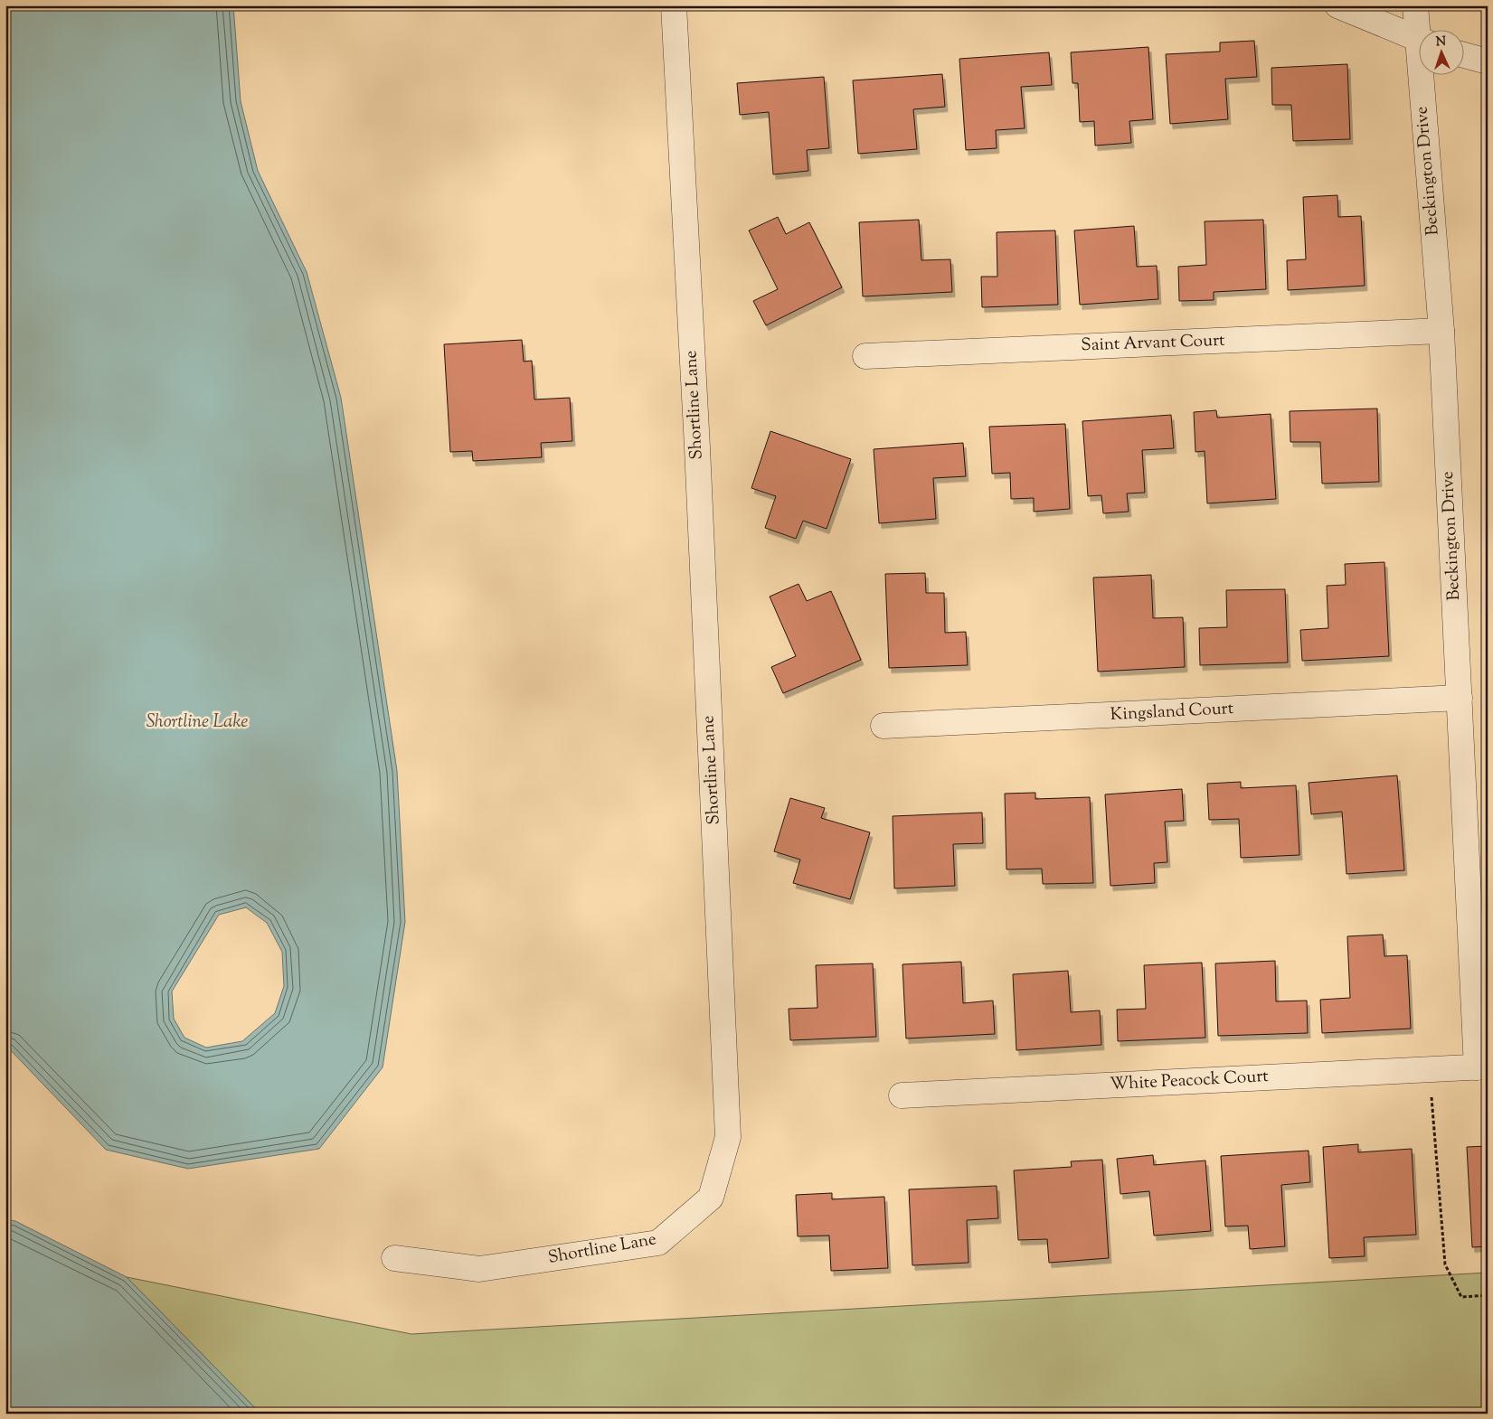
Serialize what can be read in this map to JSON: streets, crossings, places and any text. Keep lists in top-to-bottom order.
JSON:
{
  "streets": {
    "street": [
      "Beckington Drive",
      "Saint Arvant Court",
      "Shortline Lane",
      "Kingsland Court",
      "White Peacock Court"
    ]
  },
  "crossings": [
    ["Beckington Drive", "Saint Arvant Court"],
    ["Beckington Drive", "Kingsland Court"],
    ["Beckington Drive", "White Peacock Court"]
  ],
  "water": ["Shortline Lake"],
  "north": "top"
}
